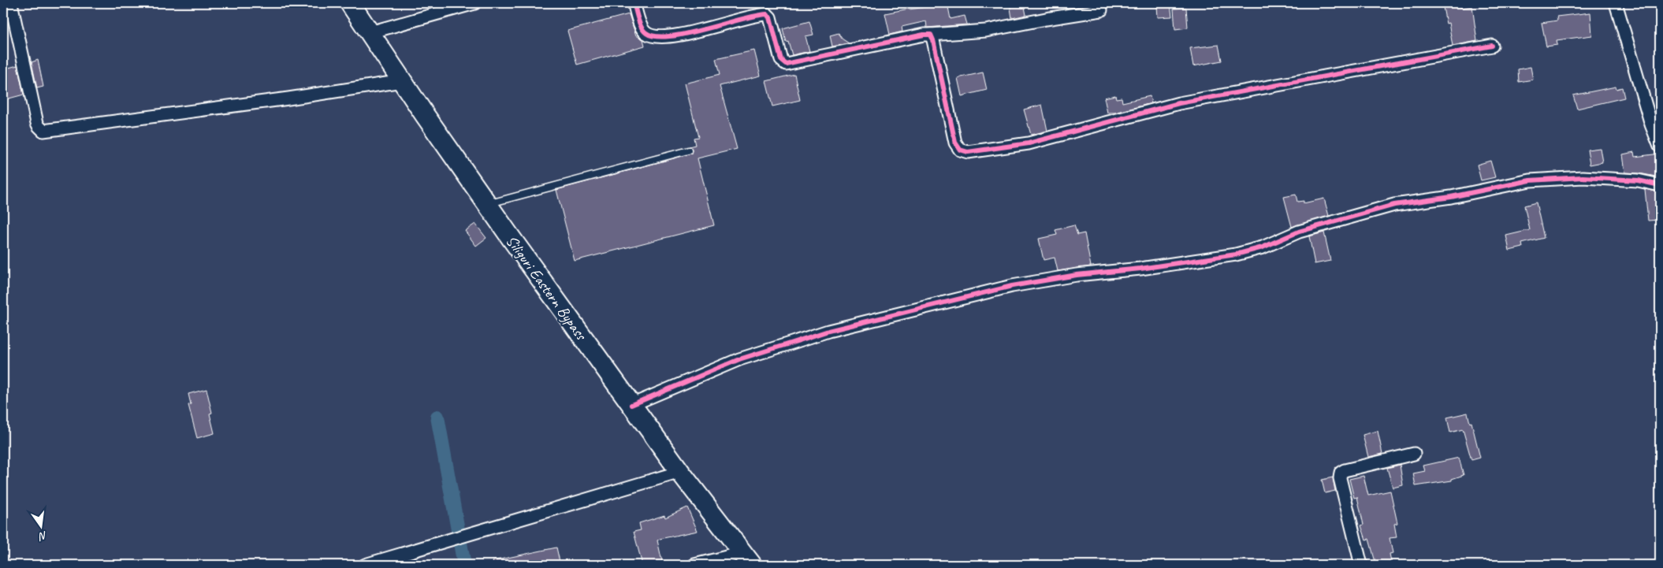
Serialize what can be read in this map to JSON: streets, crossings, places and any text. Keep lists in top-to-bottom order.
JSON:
{
  "streets": {
    "main road": ["Siliguri Eastern Bypass"]
  },
  "north": "bottom"
}
